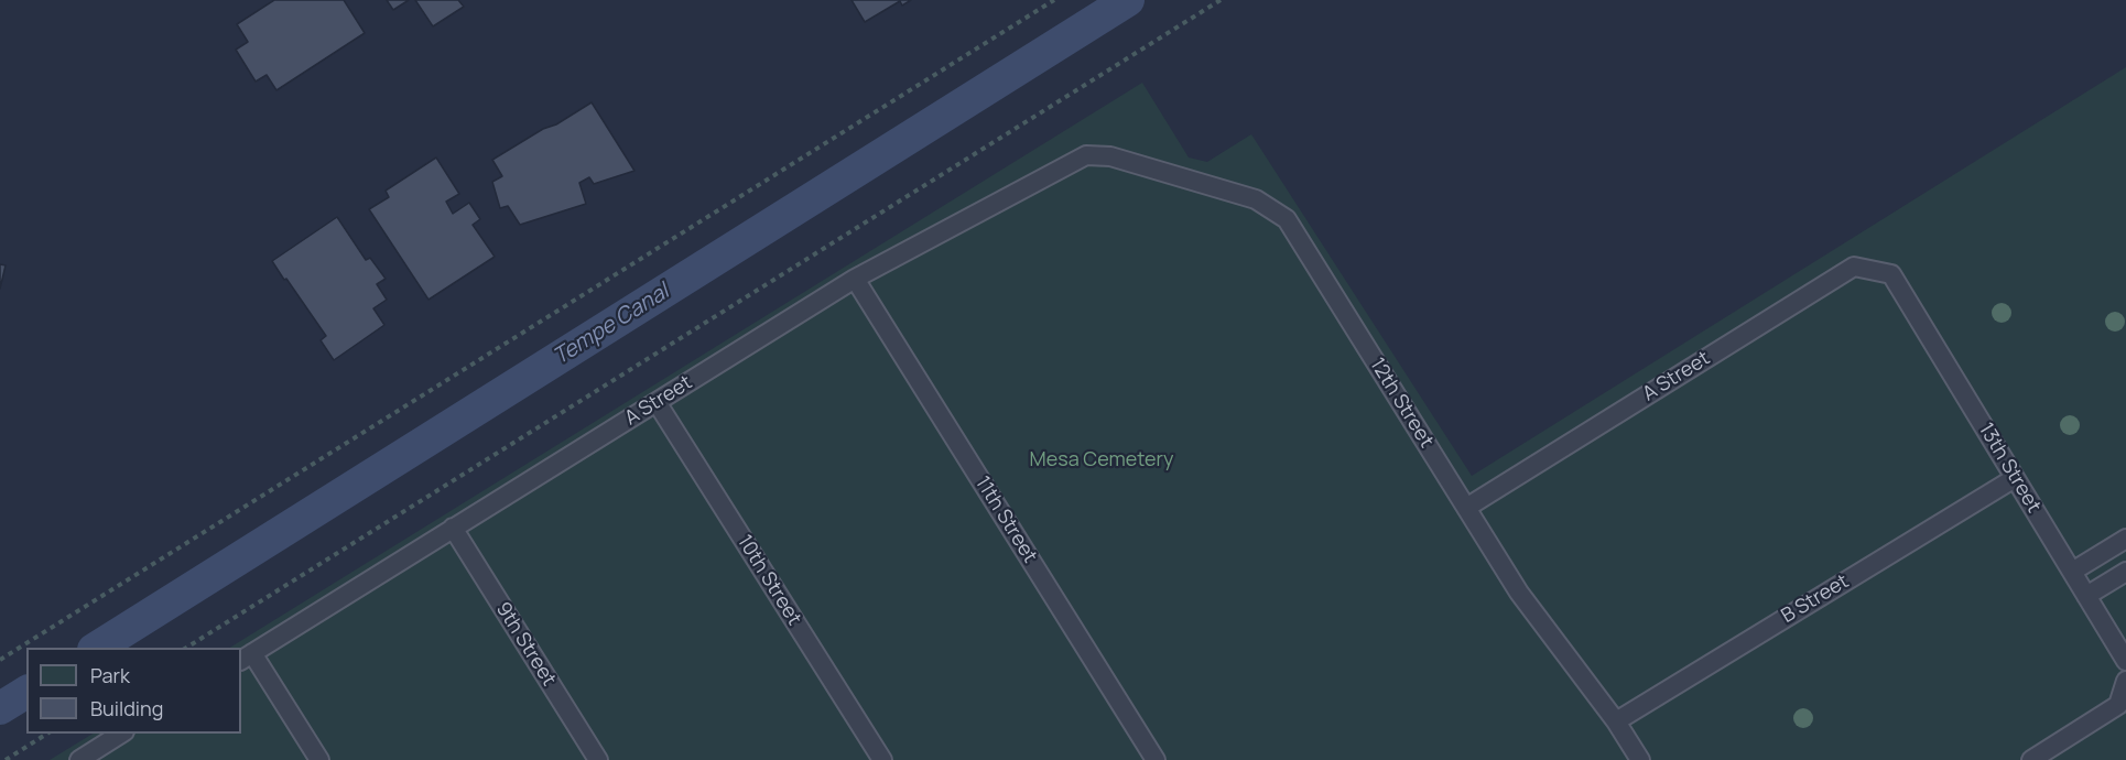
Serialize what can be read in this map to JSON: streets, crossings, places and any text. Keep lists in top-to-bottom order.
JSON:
{
  "streets": {
    "lane": [
      "A Street",
      "12th Street",
      "13th Street",
      "11th Street",
      "10th Street",
      "B Street",
      "9th Street"
    ]
  },
  "crossings": [
    ["A Street", "12th Street"],
    ["A Street", "13th Street"],
    ["A Street", "11th Street"],
    ["A Street", "10th Street"],
    ["A Street", "9th Street"],
    ["12th Street", "B Street"],
    ["13th Street", "B Street"]
  ],
  "water": ["Tempe Canal"],
  "parks": ["Mesa Cemetery"],
  "legend": ["Park", "Building"]
}
